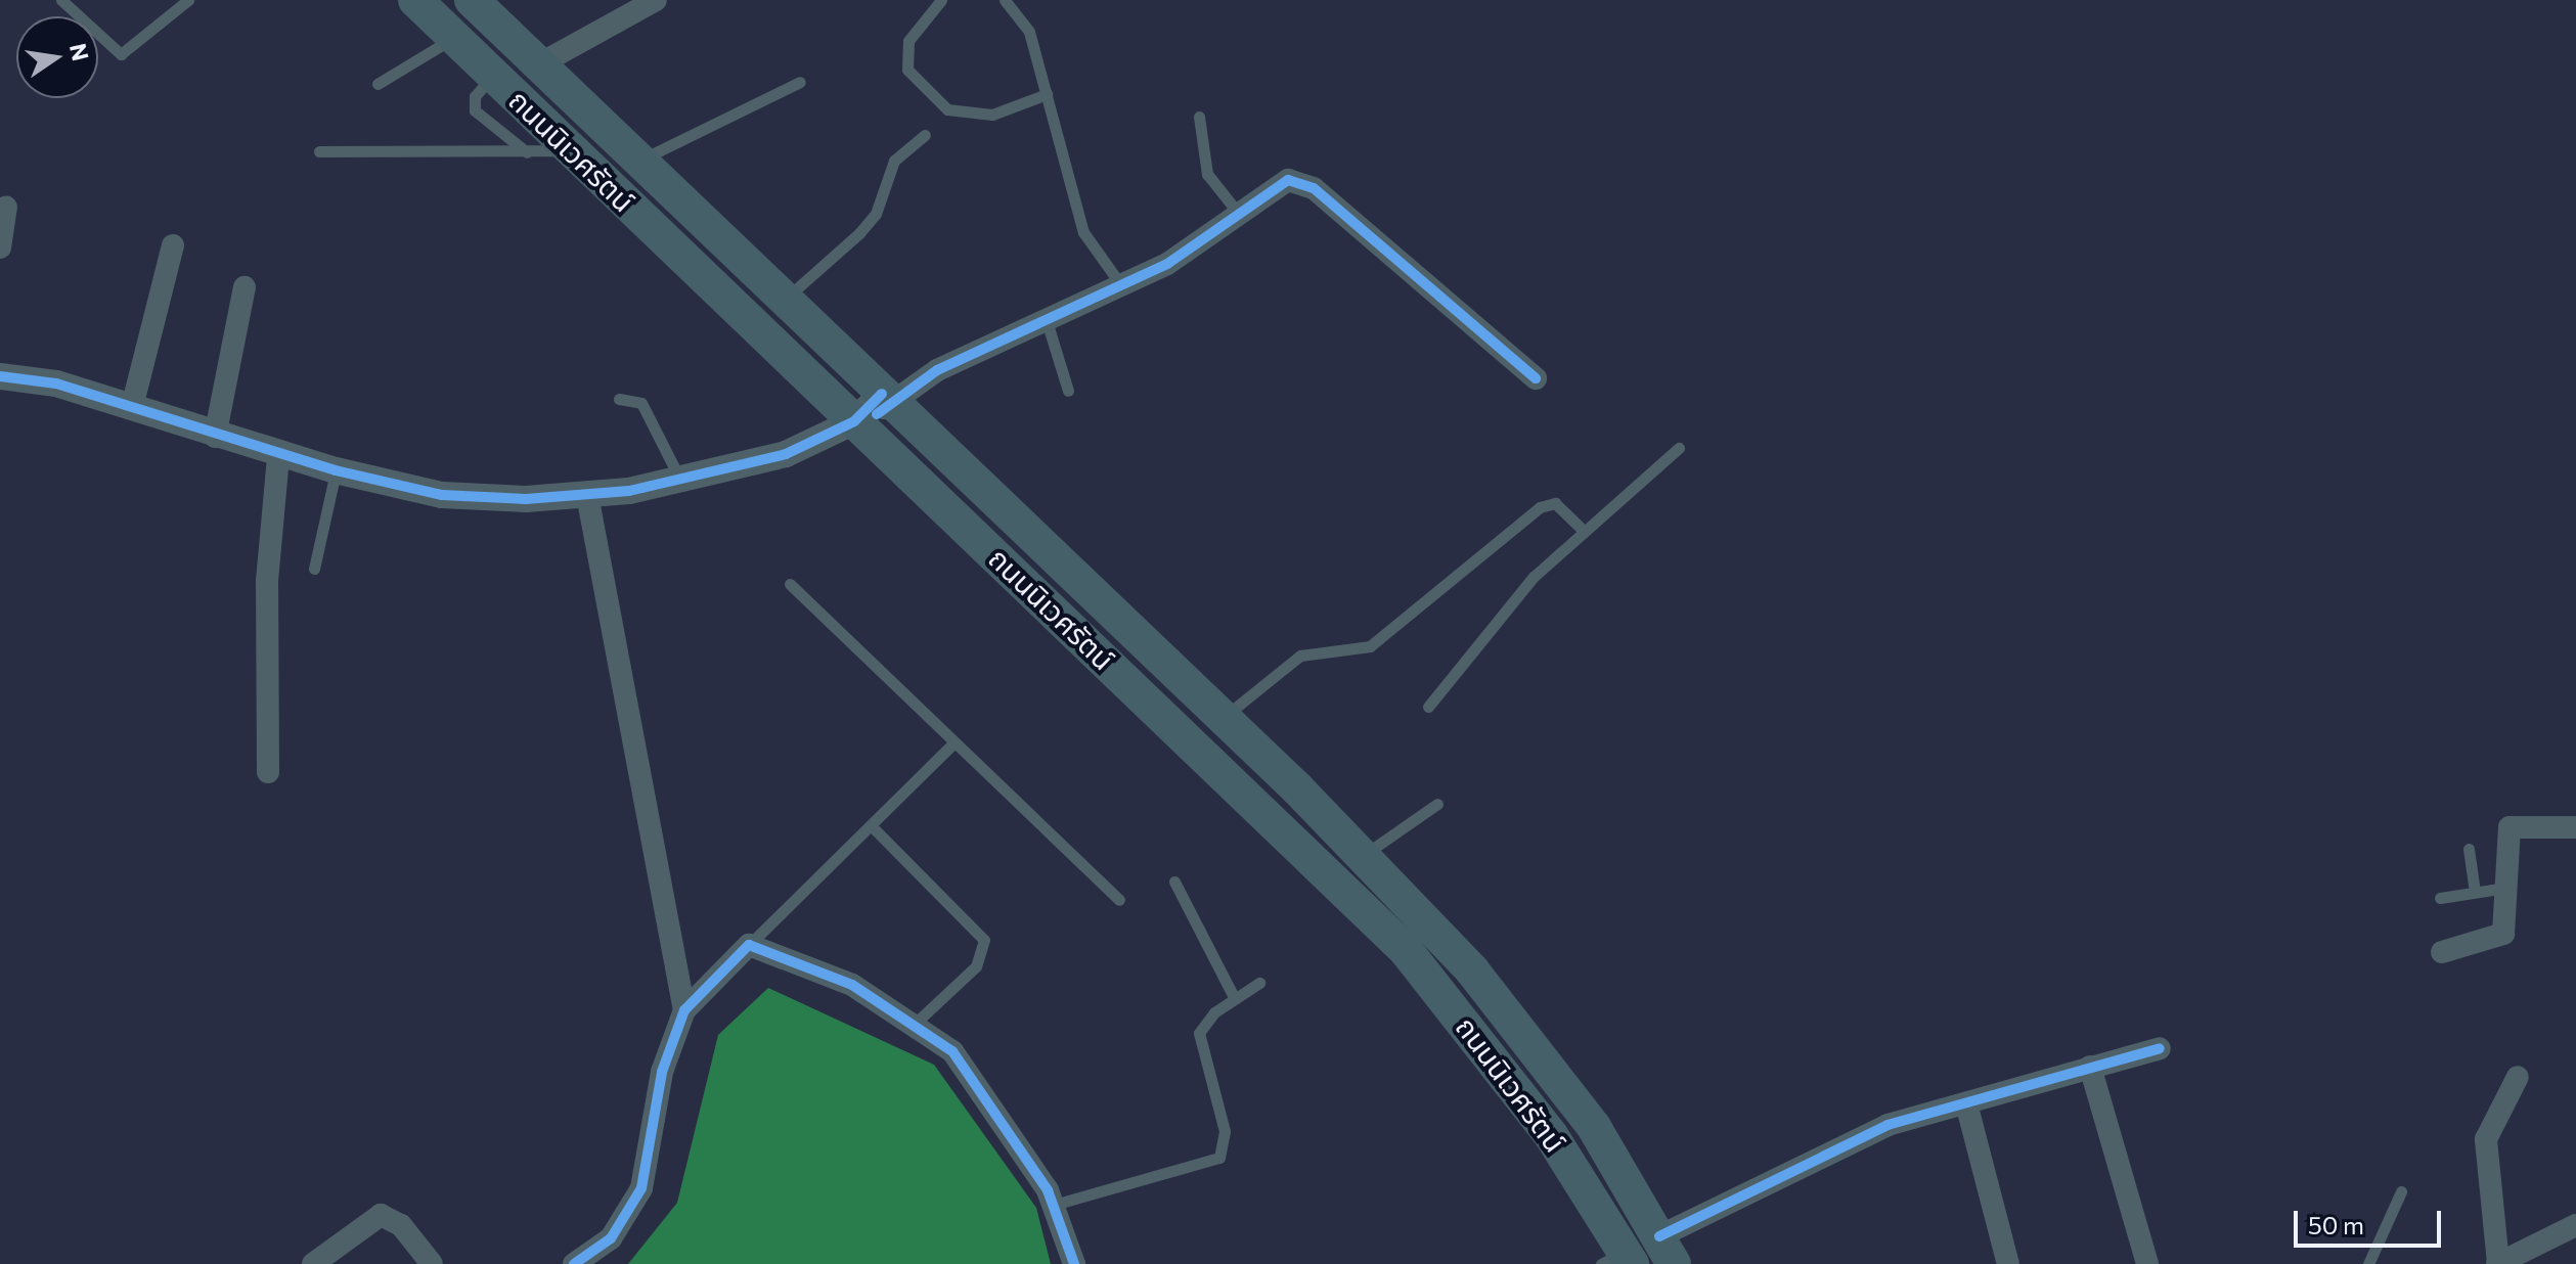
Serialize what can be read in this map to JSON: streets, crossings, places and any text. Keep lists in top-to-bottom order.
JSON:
{
  "streets": {
    "main road": ["ถนนนิเวศรัตน์"]
  },
  "scale_bar": "50 m",
  "north": "right"
}
